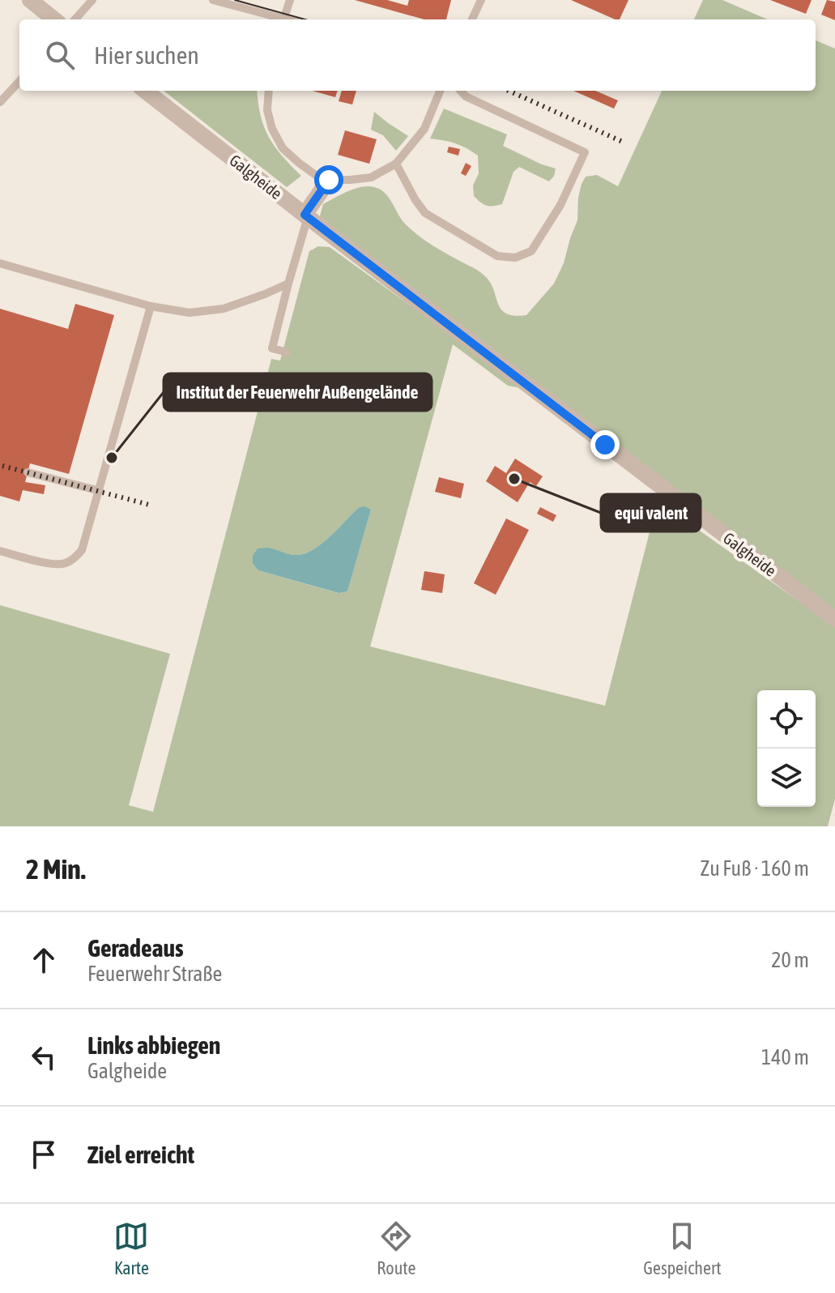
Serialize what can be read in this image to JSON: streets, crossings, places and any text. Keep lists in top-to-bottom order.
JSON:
{
  "streets": {
    "street": ["Galgheide"]
  },
  "places": ["Institut der Feuerwehr Außengelände", "equi valent"],
  "page": {
    "search": "Hier suchen",
    "heading": ["2 Min.", "Zu Fuß · 160 m"],
    "list": [
      ["Geradeaus", "Feuerwehr Straße", "20 m"],
      ["Links abbiegen", "Galgheide", "140 m"],
      "Ziel erreicht"
    ],
    "nav": ["Karte", "Route", "Gespeichert"]
  }
}
